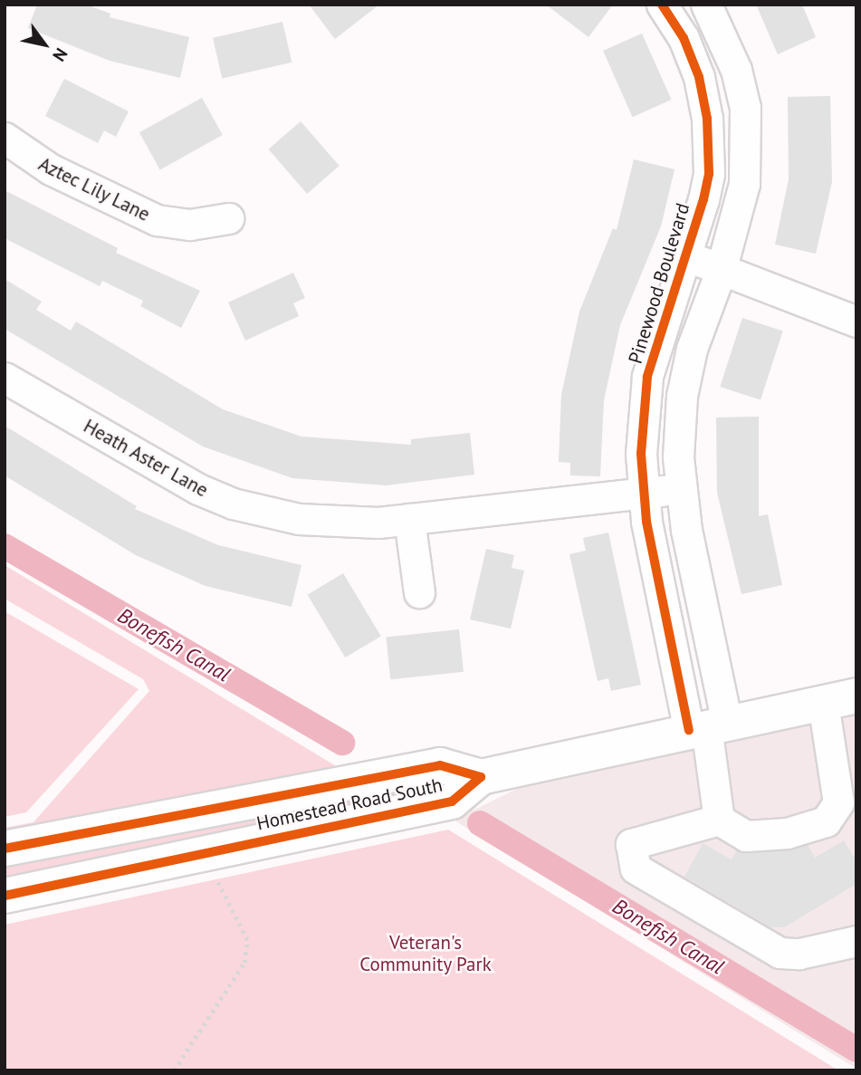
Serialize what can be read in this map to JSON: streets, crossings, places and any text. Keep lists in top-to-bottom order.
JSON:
{
  "streets": {
    "main road": ["Homestead Road South"],
    "street": ["Aztec Lily Lane", "Pinewood Boulevard", "Heath Aster Lane"]
  },
  "crossings": [
    ["Pinewood Boulevard", "Heath Aster Lane"],
    ["Pinewood Boulevard", "Homestead Road South"]
  ],
  "water": ["Bonefish Canal"],
  "parks": ["Veteran's Community Park"],
  "north": "bottom right"
}
